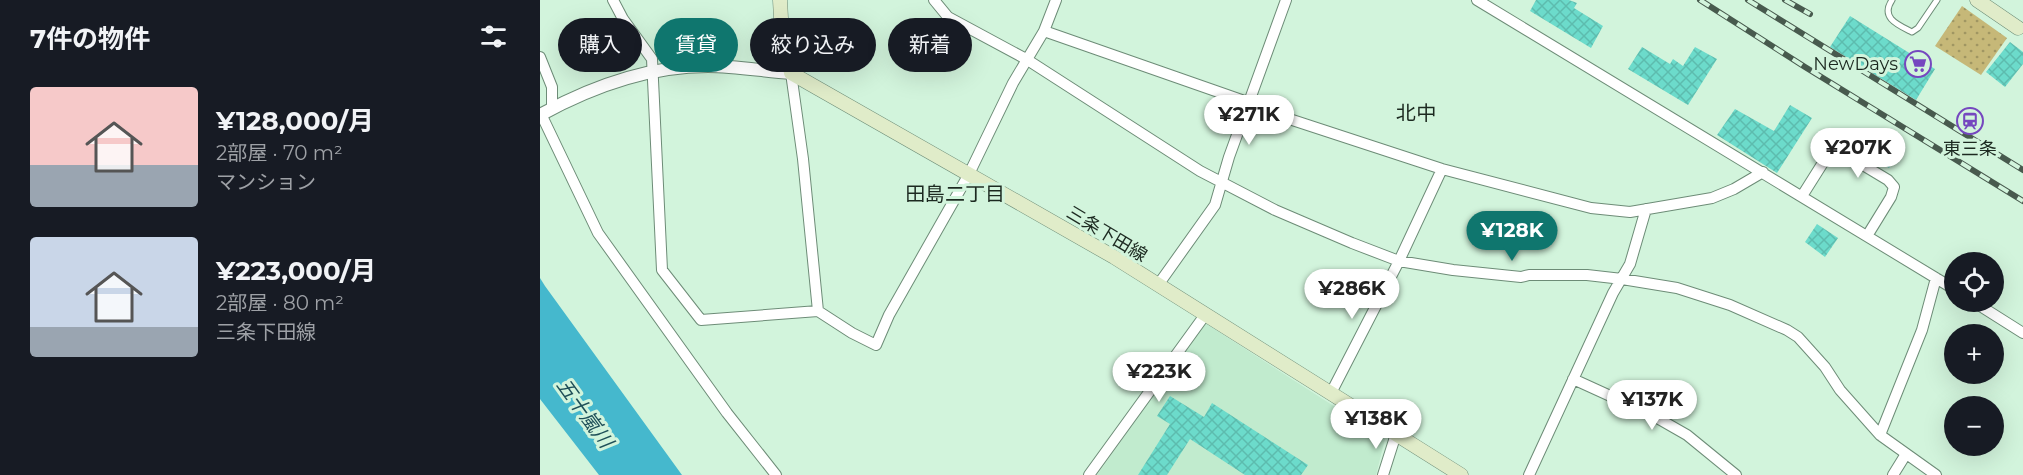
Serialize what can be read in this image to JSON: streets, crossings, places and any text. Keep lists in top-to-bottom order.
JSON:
{
  "streets": {
    "main road": ["三条下田線"]
  },
  "districts": ["北中", "田島二丁目"],
  "water": ["五十嵐川"],
  "places": {
    "supermarket": ["NewDays"],
    "station": ["東三条"]
  },
  "page": {
    "heading": "7件の物件",
    "chip": [
      "購入",
      "賃貸",
      "絞り込み",
      "新着"
    ],
    "list": [
      {
        "name": "¥128,000/月",
        "note": "2部屋 · 70 m² · マンション"
      },
      {
        "name": "¥223,000/月",
        "note": "2部屋 · 80 m² · 三条下田線"
      }
    ],
    "price": [
      "¥271K",
      "¥207K",
      "¥128K",
      "¥286K",
      "¥223K",
      "¥137K",
      "¥138K"
    ],
    "map_buttons": ["+", "−"]
  }
}
